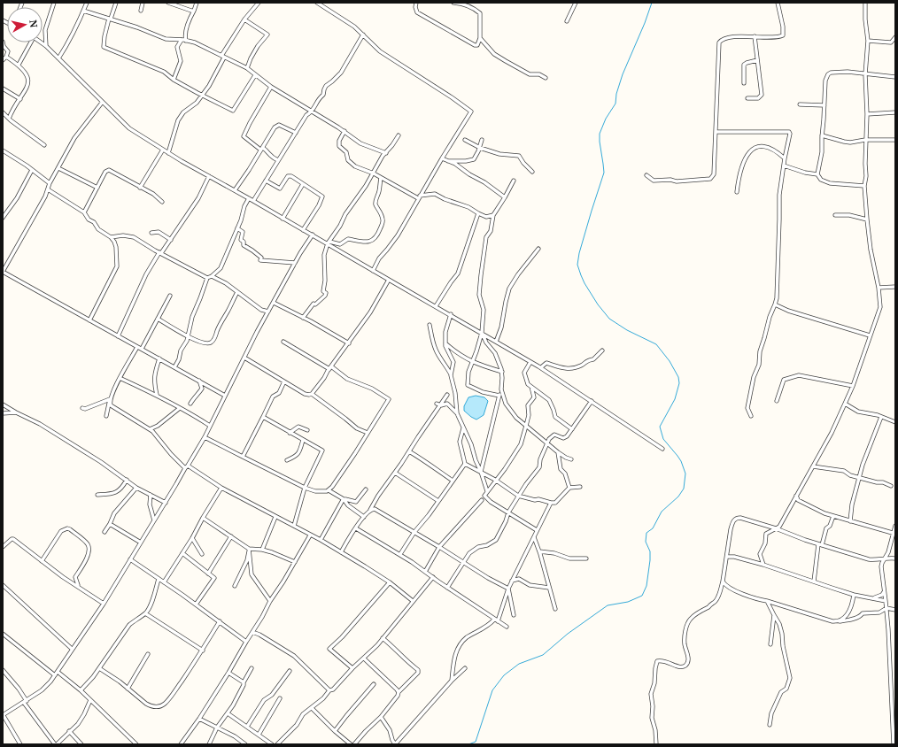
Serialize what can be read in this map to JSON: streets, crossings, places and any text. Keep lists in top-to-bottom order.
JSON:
{
  "north": "right"
}
